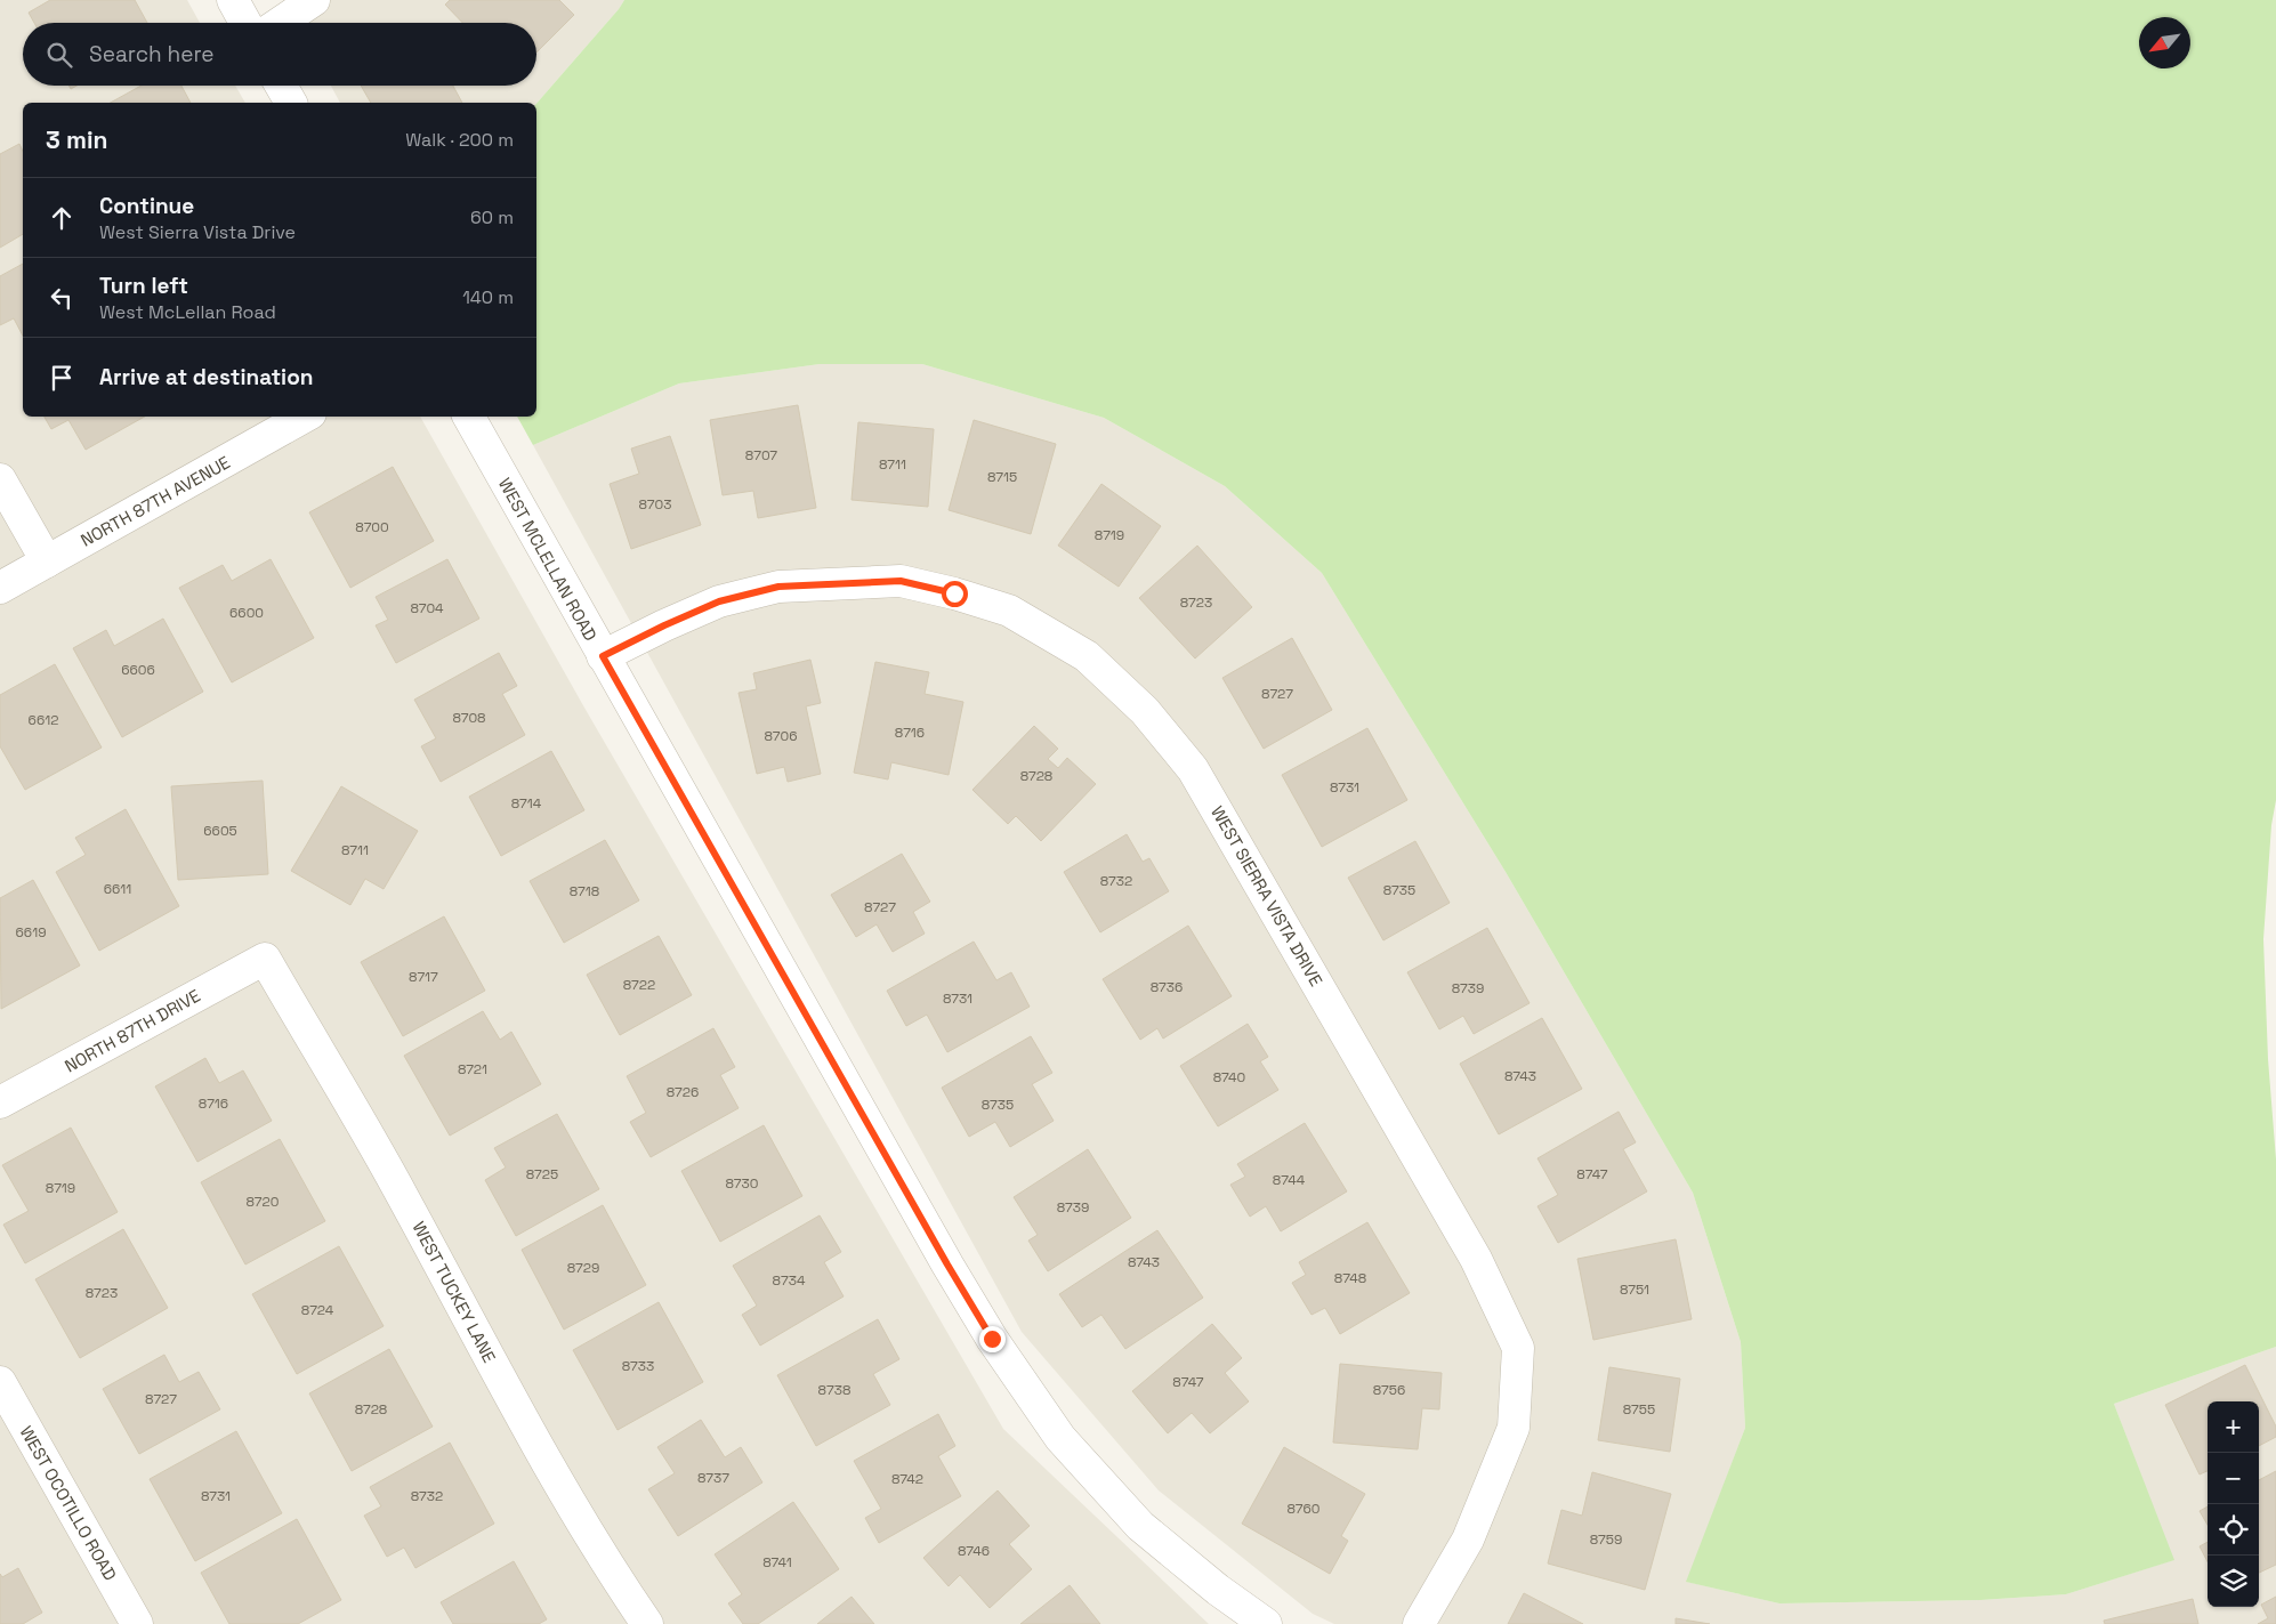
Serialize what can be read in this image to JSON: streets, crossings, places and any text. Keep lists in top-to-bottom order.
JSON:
{
  "streets": {
    "street": [
      "NORTH 87TH AVENUE",
      "WEST MCLELLAN ROAD",
      "WEST SIERRA VISTA DRIVE",
      "NORTH 87TH DRIVE",
      "WEST TUCKEY LANE",
      "WEST OCOTILLO ROAD"
    ]
  },
  "crossings": [
    ["WEST MCLELLAN ROAD", "WEST SIERRA VISTA DRIVE"],
    ["NORTH 87TH DRIVE", "WEST TUCKEY LANE"]
  ],
  "house_numbers": [
    "8707",
    "8711",
    "8715",
    "8703",
    "8700",
    "8719",
    "8723",
    "8704",
    "6600",
    "6606",
    "8727",
    "8708",
    "6612",
    "8716",
    "8706",
    "8728",
    "8731",
    "8714",
    "6605",
    "8711",
    "8732",
    "6611",
    "8735",
    "8718",
    "8727",
    "6619",
    "8717",
    "8722",
    "8736",
    "8739",
    "8731",
    "8721",
    "8743",
    "8740",
    "8726",
    "8716",
    "8735",
    "8725",
    "8747",
    "8744",
    "8730",
    "8719",
    "8720",
    "8739",
    "8743",
    "8729",
    "8748",
    "8734",
    "8751",
    "8723",
    "8724",
    "8733",
    "8747",
    "8738",
    "8756",
    "8727",
    "8728",
    "8755",
    "8737",
    "8742",
    "8731",
    "8732",
    "8760",
    "8759",
    "8746",
    "8741"
  ],
  "north": "bottom left",
  "page": {
    "search": "Search here",
    "heading": ["3 min", "Walk · 200 m"],
    "list": [
      ["Continue", "West Sierra Vista Drive", "60 m"],
      ["Turn left", "West McLellan Road", "140 m"],
      "Arrive at destination"
    ],
    "map_buttons": ["+", "−"]
  }
}
